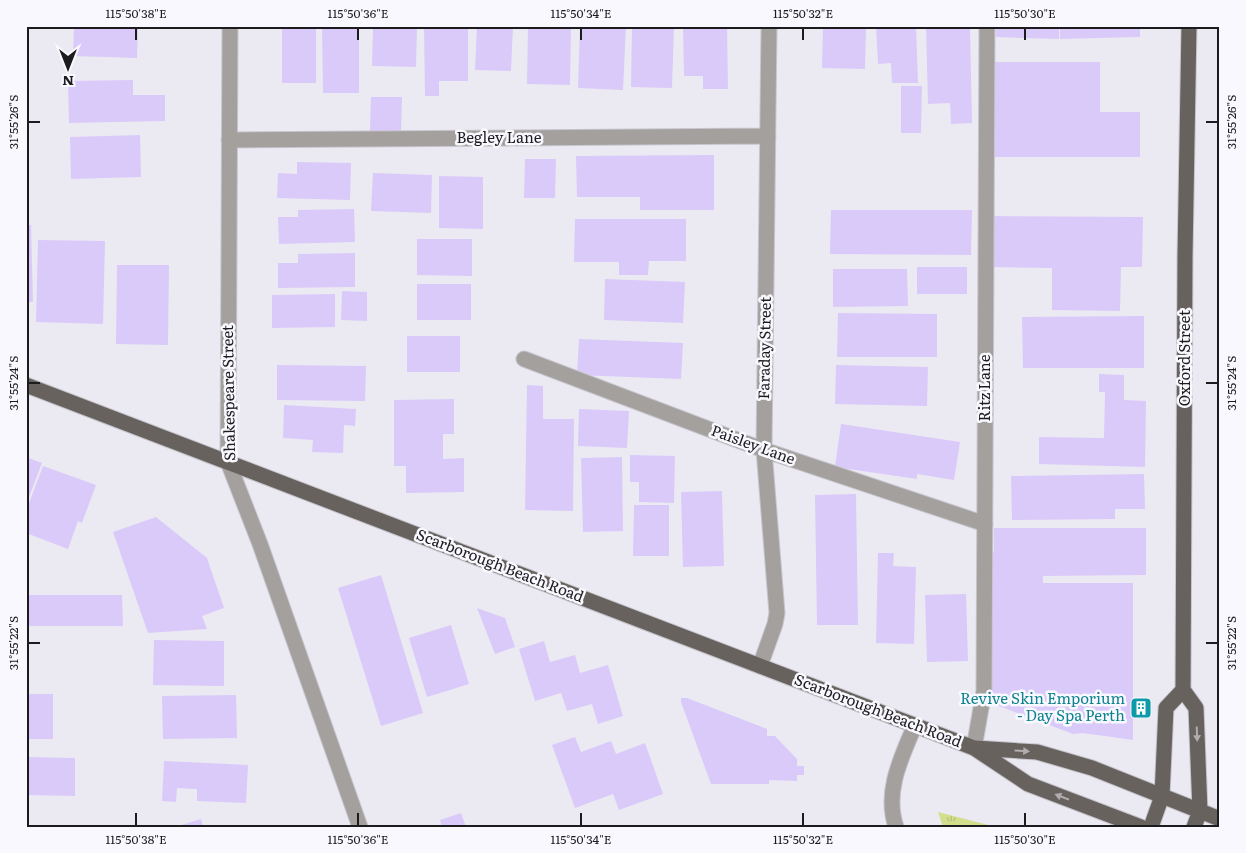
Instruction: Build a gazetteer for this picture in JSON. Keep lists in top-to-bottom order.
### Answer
{
  "streets": {
    "main road": ["Oxford Street", "Scarborough Beach Road"],
    "street": [
      "Begley Lane",
      "Faraday Street",
      "Ritz Lane",
      "Shakespeare Street",
      "Paisley Lane"
    ]
  },
  "crossings": [
    ["Begley Lane", "Faraday Street"],
    ["Begley Lane", "Shakespeare Street"],
    ["Faraday Street", "Paisley Lane"],
    ["Faraday Street", "Scarborough Beach Road"],
    ["Ritz Lane", "Paisley Lane"],
    ["Ritz Lane", "Scarborough Beach Road"],
    ["Shakespeare Street", "Scarborough Beach Road"]
  ],
  "places": {
    "building": ["Revive Skin Emporium - Day Spa Perth"]
  },
  "north": "bottom",
  "coordinates": [
    "115°50'38\"E",
    "115°50'36\"E",
    "115°50'34\"E",
    "115°50'32\"E",
    "115°50'30\"E",
    "31°55'26\"S",
    "31°55'24\"S",
    "31°55'22\"S"
  ]
}
